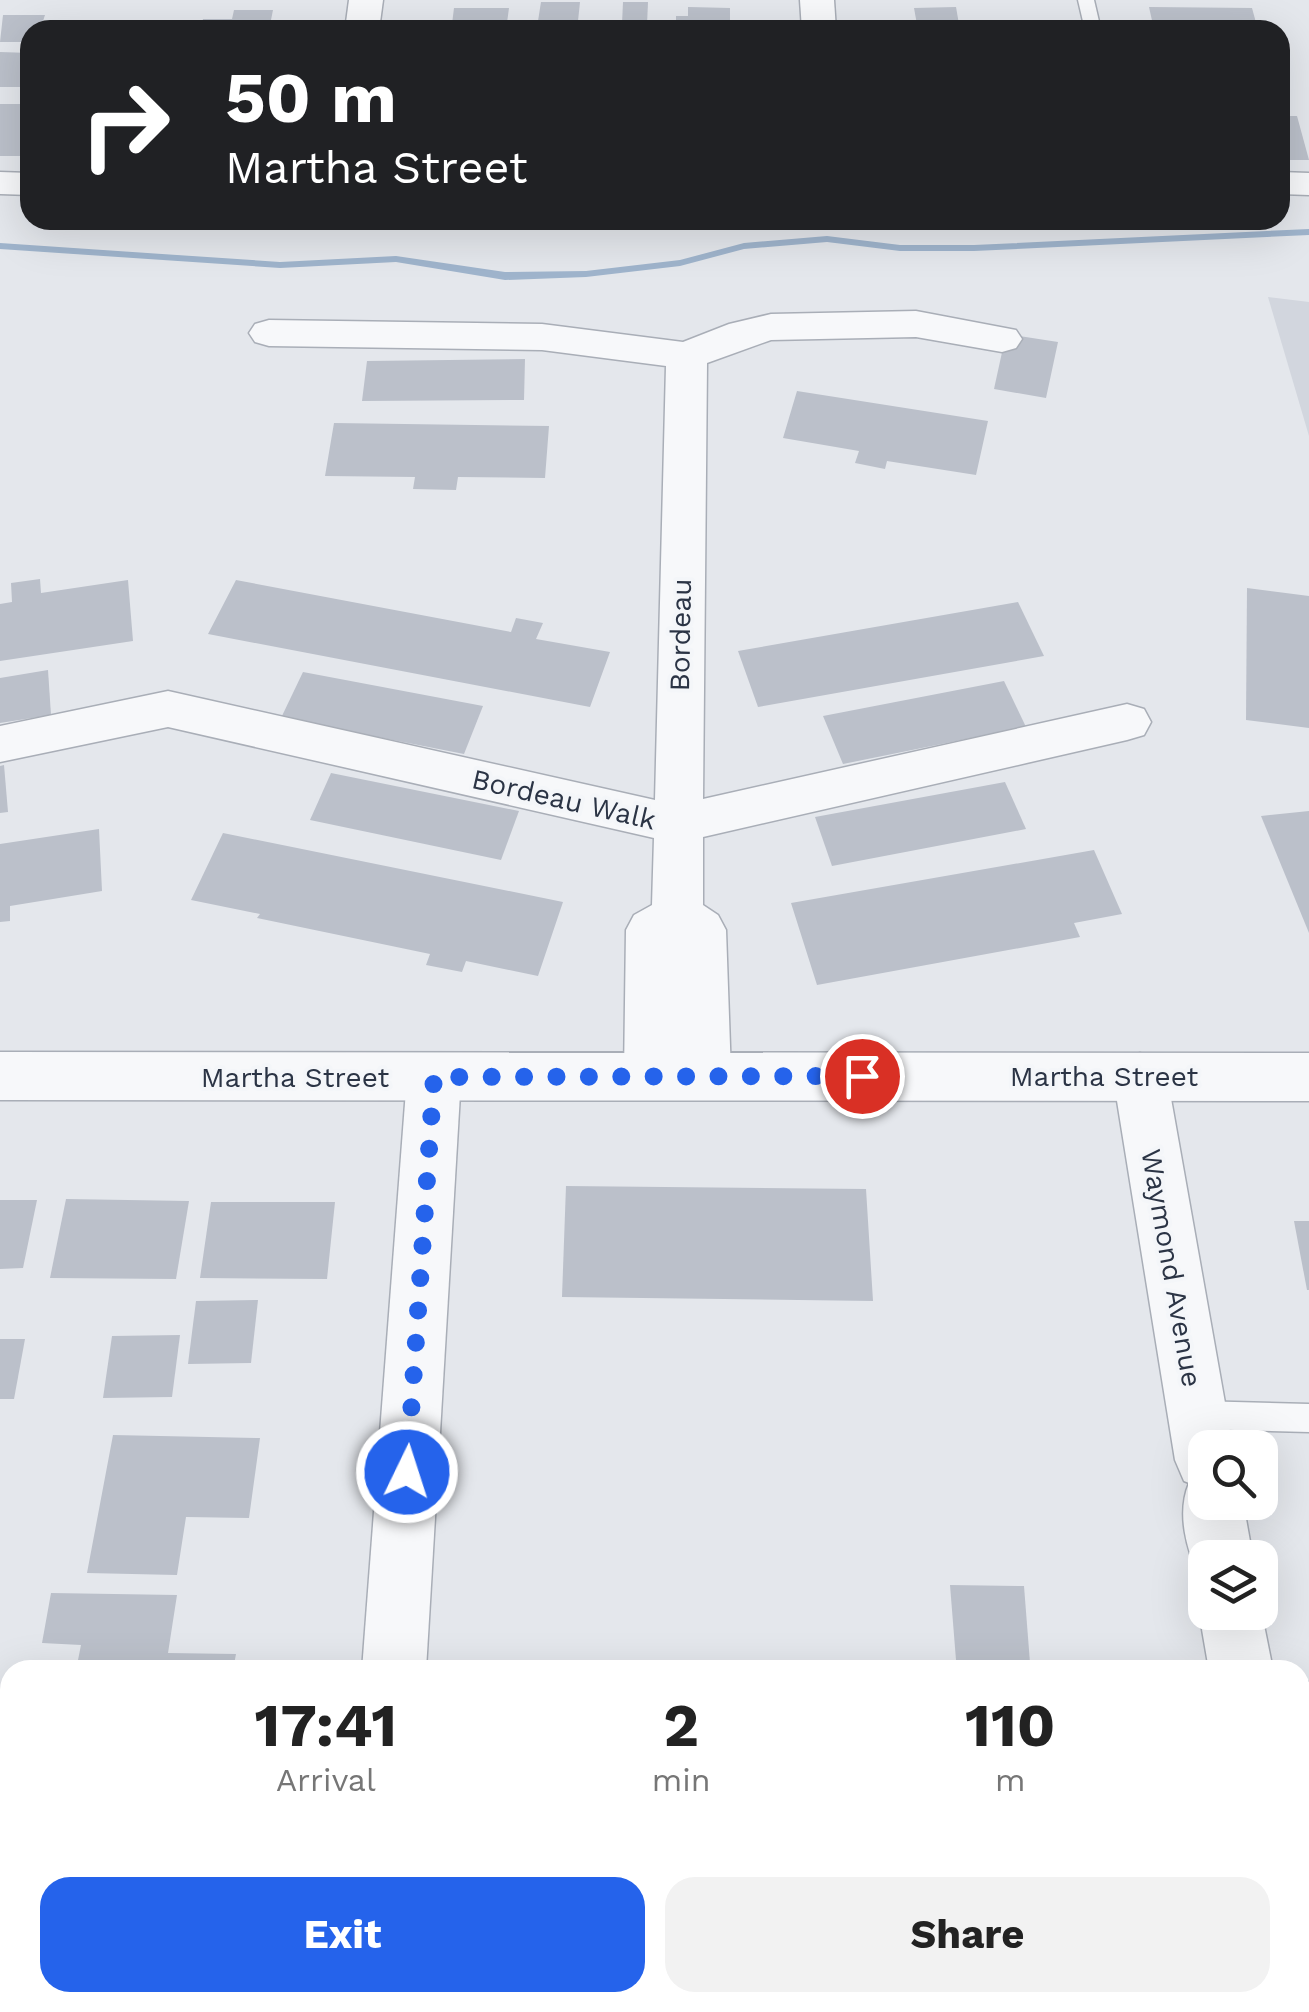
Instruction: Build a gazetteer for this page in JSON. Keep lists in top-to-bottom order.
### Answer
{
  "streets": {
    "street": [
      "Bordeau",
      "Bordeau Walk",
      "Martha Street",
      "Waymond Avenue"
    ]
  },
  "crossings": [
    ["Bordeau", "Bordeau Walk"],
    ["Bordeau", "Martha Street"],
    ["Martha Street", "Waymond Avenue"]
  ],
  "page": {
    "turn": ["50 m", "Martha Street"],
    "eta": [
      "17:41",
      "Arrival",
      "2",
      "min",
      "110",
      "m"
    ],
    "buttons": ["Exit", "Share"]
  }
}
